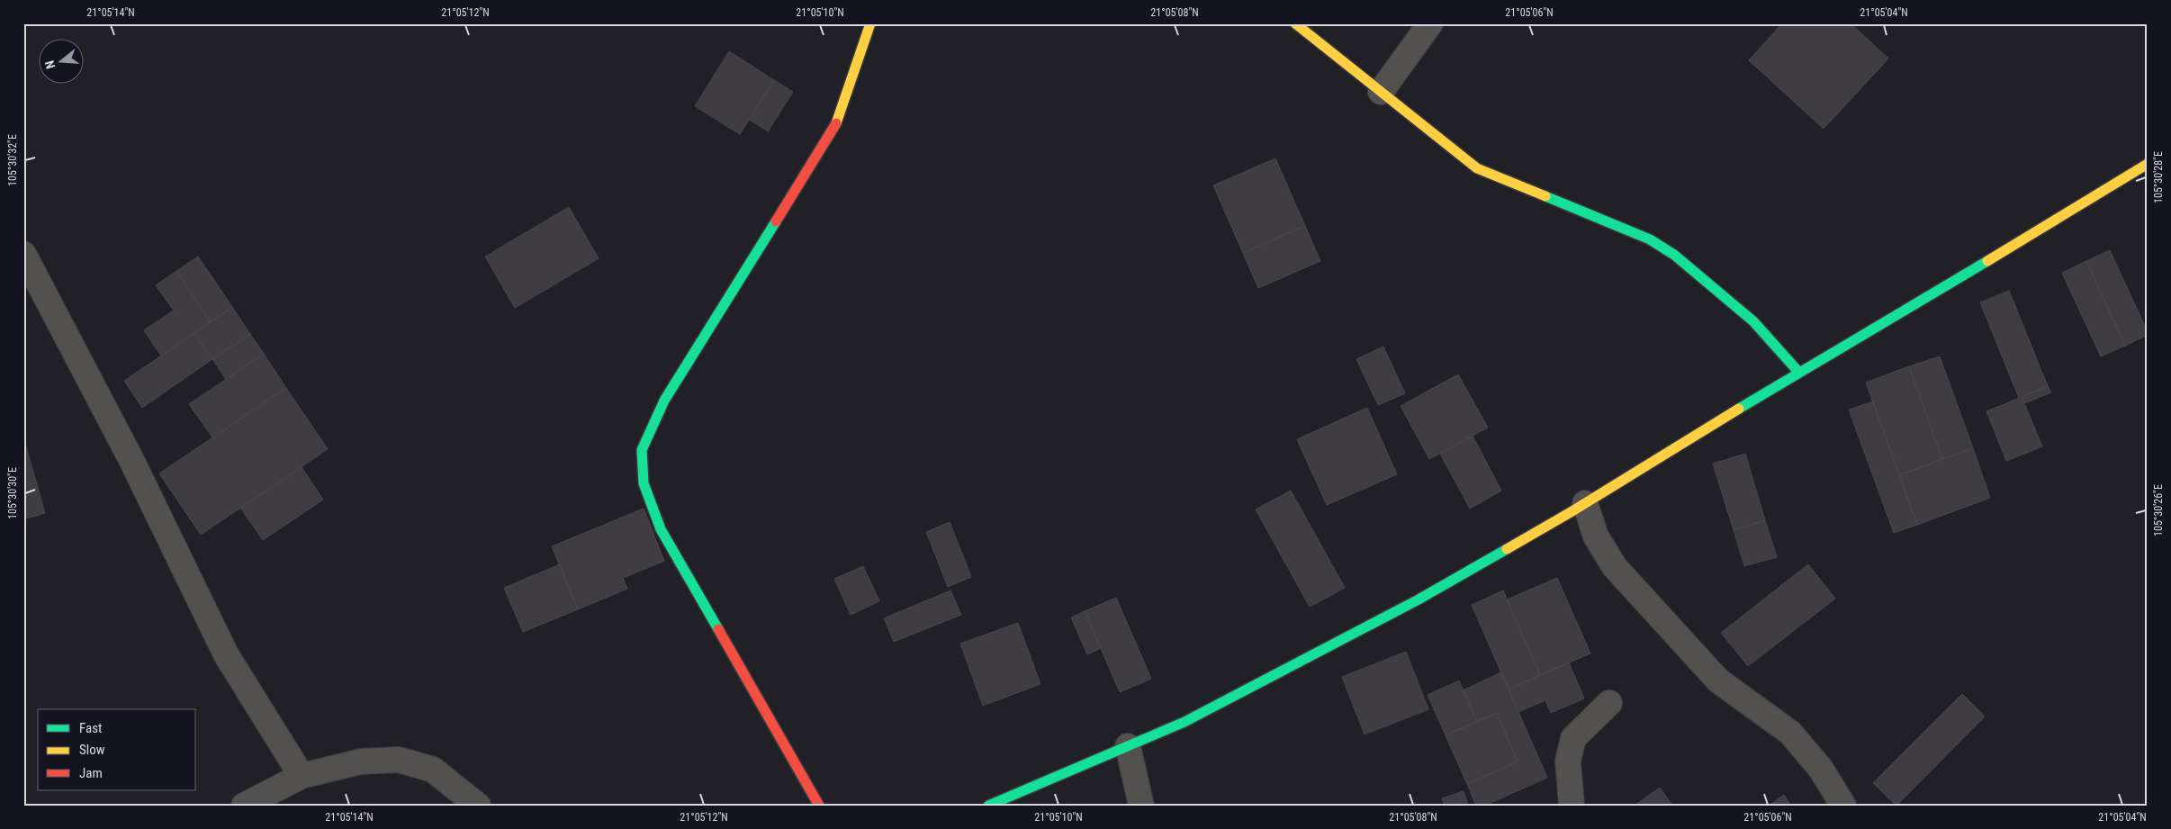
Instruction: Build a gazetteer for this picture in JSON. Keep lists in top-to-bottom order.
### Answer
{
  "legend": ["Fast", "Slow", "Jam"],
  "north": "left",
  "coordinates": [
    "21°05'14\"N",
    "21°05'12\"N",
    "21°05'10\"N",
    "21°05'08\"N",
    "21°05'06\"N",
    "21°05'04\"N",
    "105°30'32\"E",
    "105°30'28\"E",
    "105°30'30\"E",
    "105°30'26\"E"
  ]
}
